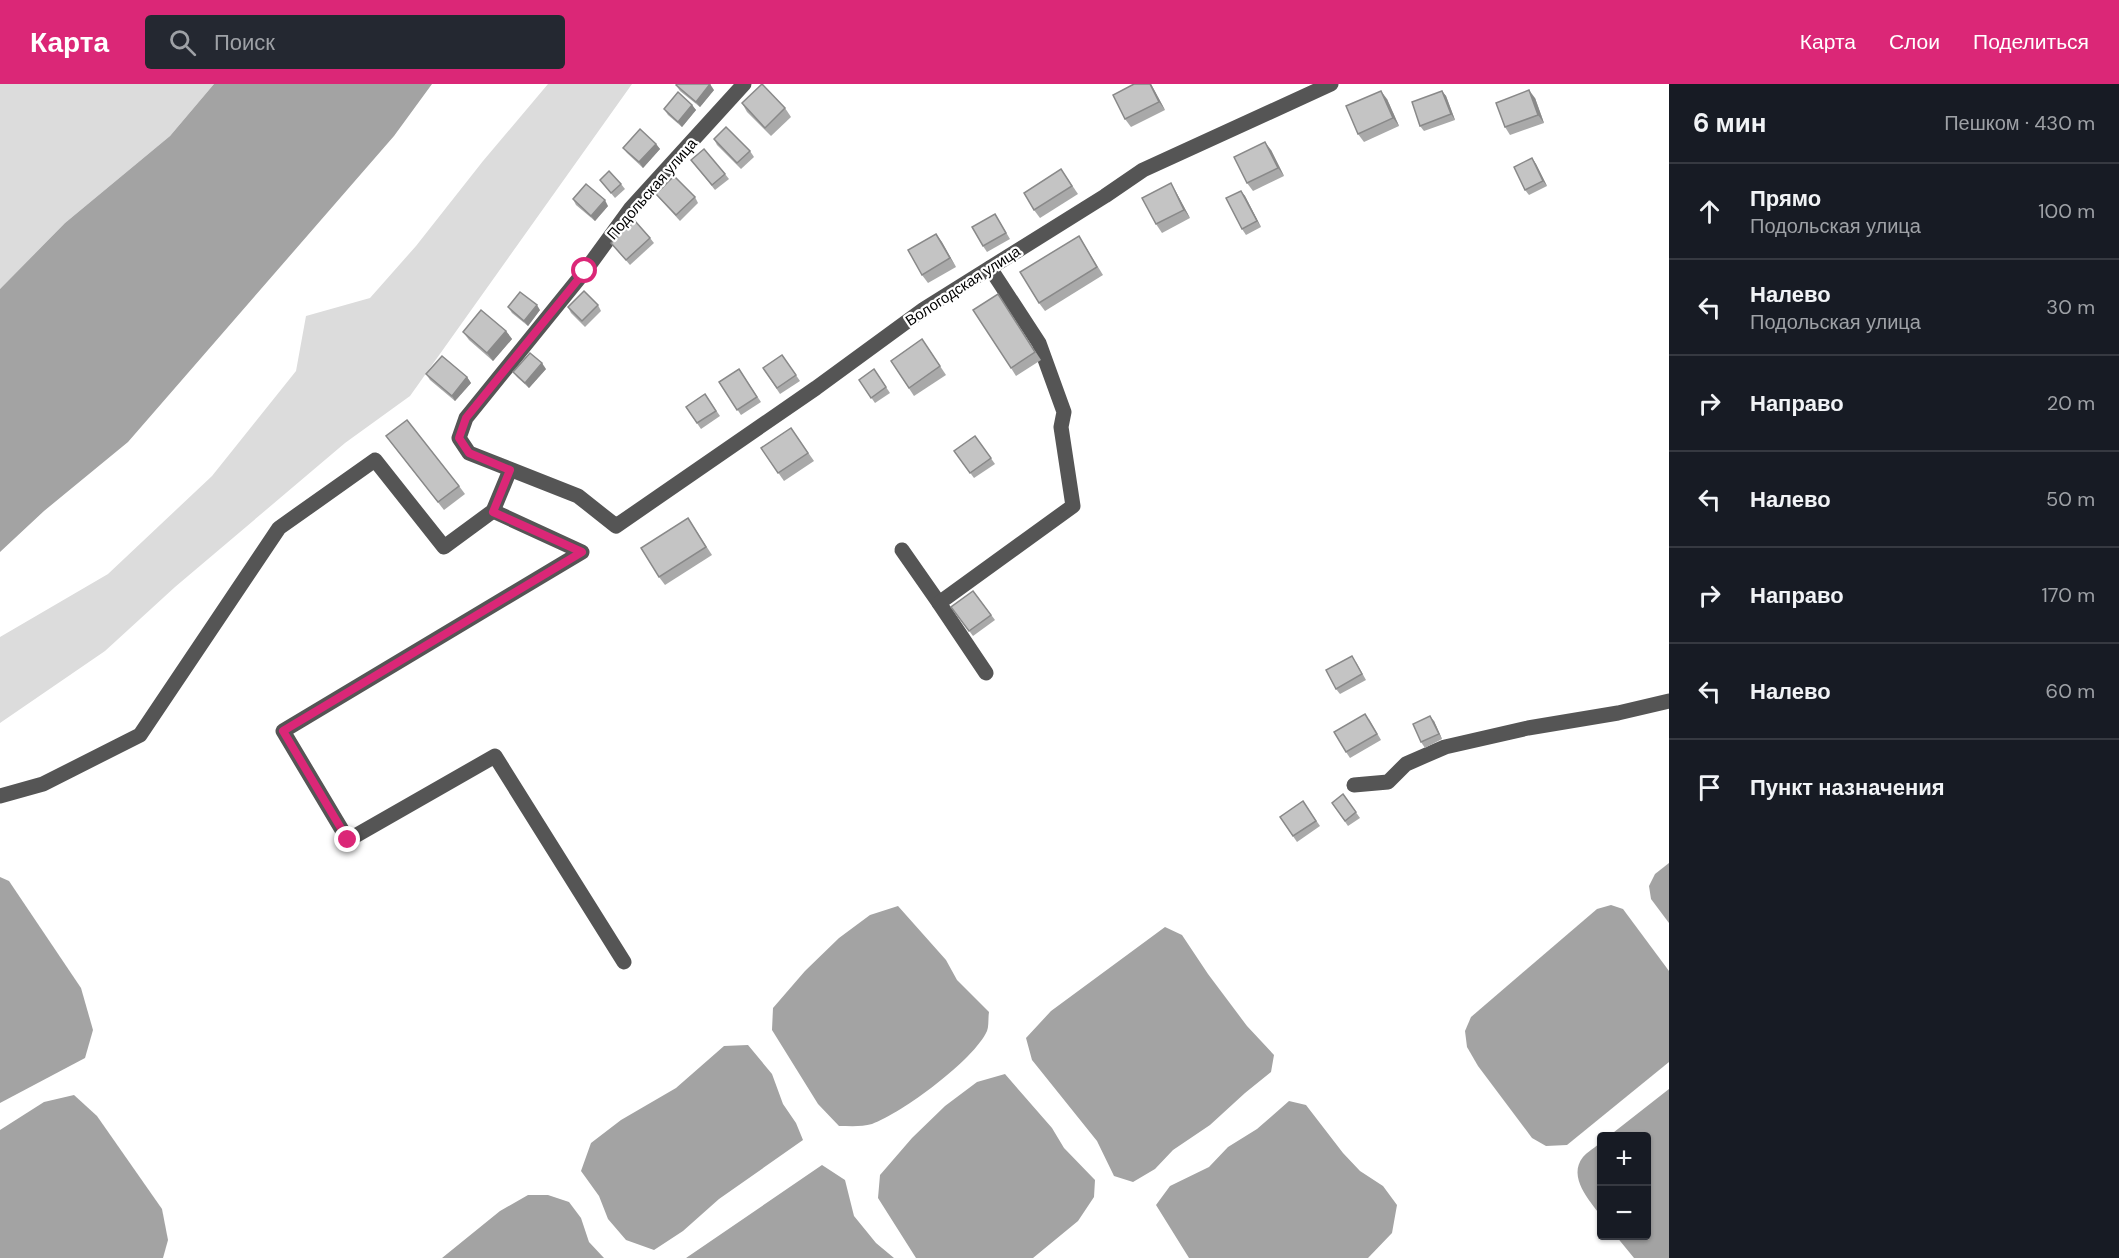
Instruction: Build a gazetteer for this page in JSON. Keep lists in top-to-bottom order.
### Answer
{
  "streets": {
    "street": ["Подольская улица", "Вологодская улица"]
  },
  "crossings": [
    ["Подольская улица", "Вологодская улица"]
  ],
  "page": {
    "header": "Карта",
    "search": "Поиск",
    "nav": ["Карта", "Слои", "Поделиться"],
    "heading": ["6 мин", "Пешком · 430 m"],
    "list": [
      ["Прямо", "Подольская улица", "100 m"],
      ["Налево", "Подольская улица", "30 m"],
      ["Направо", "20 m"],
      ["Налево", "50 m"],
      ["Направо", "170 m"],
      ["Налево", "60 m"],
      "Пункт назначения"
    ],
    "map_buttons": ["+", "−"]
  }
}
